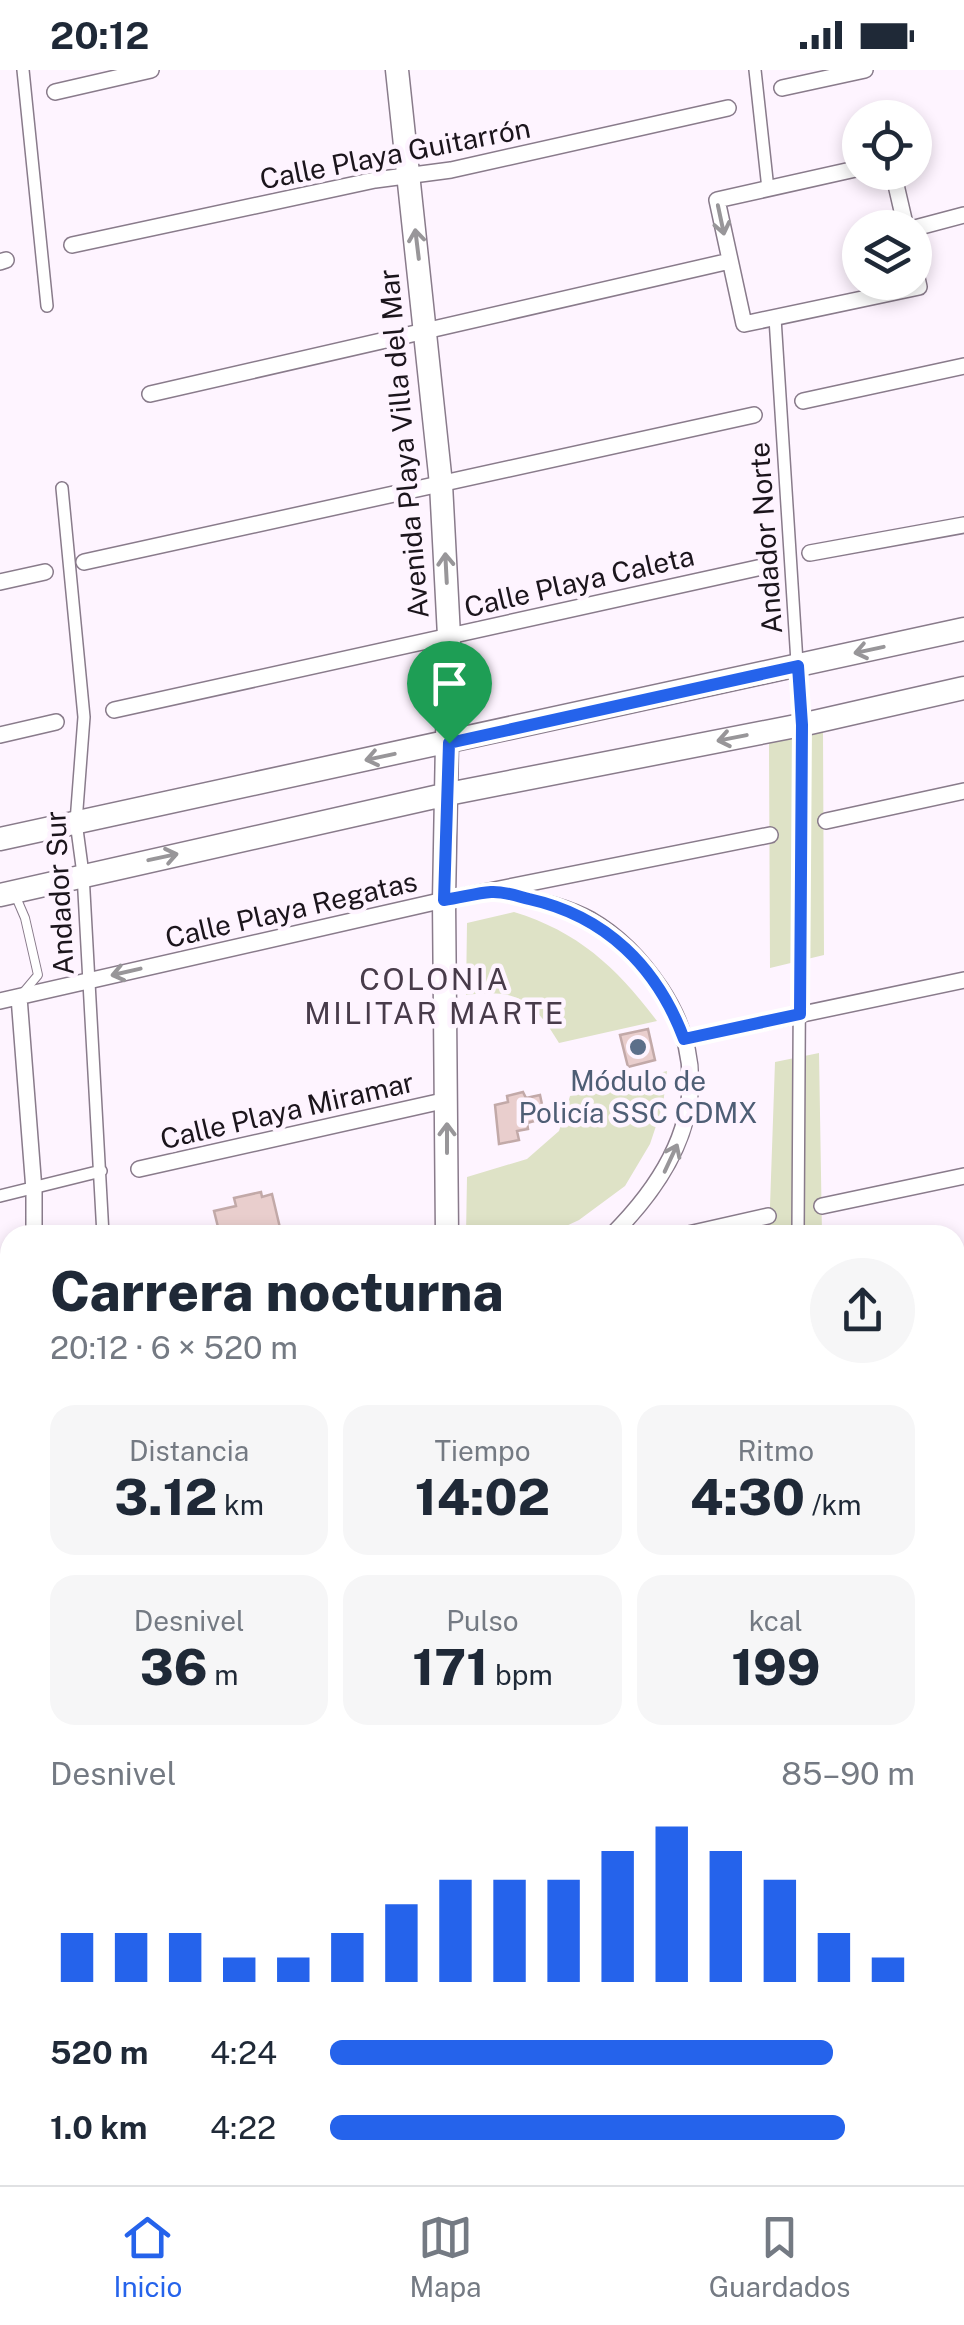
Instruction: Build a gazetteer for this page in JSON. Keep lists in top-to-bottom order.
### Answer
{
  "streets": {
    "main road": ["Avenida Playa Villa del Mar"],
    "street": [
      "Calle Playa Guitarrón",
      "Andador Norte",
      "Calle Playa Caleta",
      "Andador Sur",
      "Calle Playa Regatas",
      "Calle Playa Miramar"
    ]
  },
  "crossings": [
    ["Calle Playa Guitarrón", "Avenida Playa Villa del Mar"],
    ["Avenida Playa Villa del Mar", "Calle Playa Caleta"],
    ["Avenida Playa Villa del Mar", "Calle Playa Regatas"],
    ["Avenida Playa Villa del Mar", "Calle Playa Miramar"],
    ["Andador Sur", "Calle Playa Regatas"]
  ],
  "one_way": ["Avenida Playa Villa del Mar", "Calle Playa Regatas"],
  "districts": ["COLONIA MILITAR MARTE"],
  "places": ["Módulo de Policía SSC CDMX"],
  "page": {
    "status": "20:12",
    "heading": ["Carrera nocturna", "20:12 · 6 × 520 m"],
    "stats": [
      ["Distancia", "3.12 km"],
      ["Tiempo", "14:02"],
      ["Ritmo", "4:30 /km"],
      ["Desnivel", "36 m"],
      ["Pulso", "171 bpm"],
      ["kcal", "199"]
    ],
    "chart": ["Desnivel", "85–90 m"],
    "list": [
      {
        "name": "520 m",
        "note": "4:24"
      },
      {
        "name": "1.0 km",
        "note": "4:22"
      }
    ],
    "tabs": ["Inicio", "Mapa", "Guardados"]
  }
}
